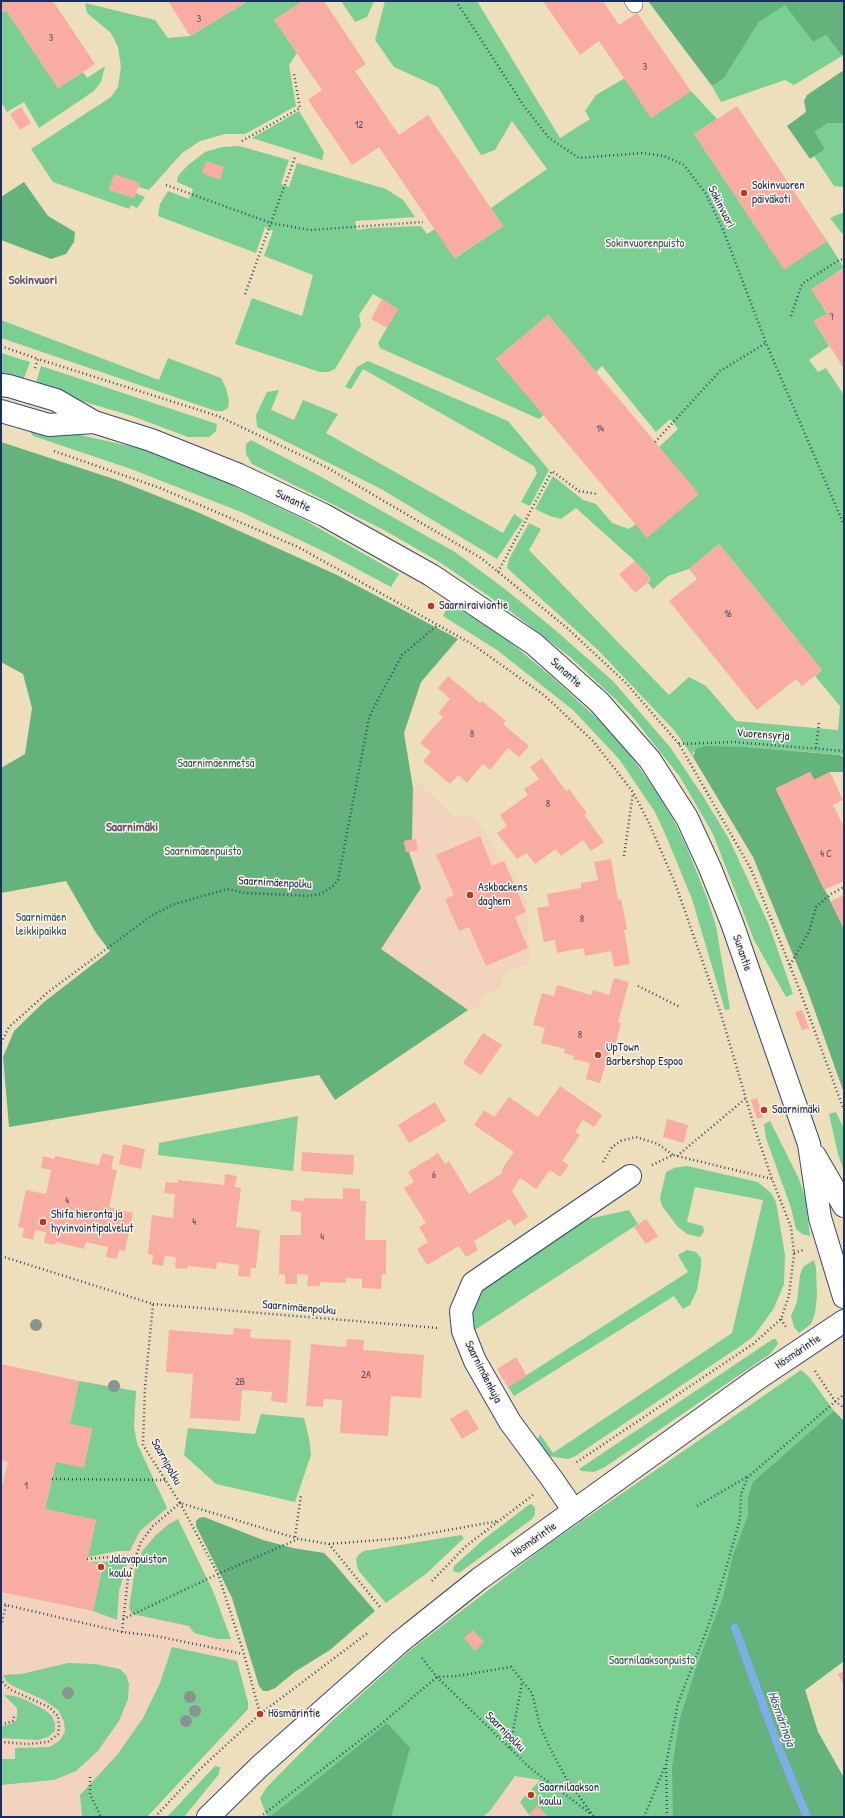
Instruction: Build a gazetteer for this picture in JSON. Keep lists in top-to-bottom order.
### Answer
{
  "streets": {
    "street": ["Sunantie", "Hösmärintie", "Saarnimäenkuja"],
    "path": [
      "Sokinvuori",
      "Vuorensyrjä",
      "Saarnimäenpolku",
      "Saarnipolku"
    ]
  },
  "crossings": [
    ["Saarnimäenpolku", "Saarnipolku"],
    ["Hösmärintie", "Saarnimäenkuja"]
  ],
  "districts": ["Sokinvuori", "Saarnimäki"],
  "water": ["Hösmärinoja"],
  "parks": [
    "Sokinvuorenpuisto",
    "Saarnimäenmetsä",
    "Saarnimäenpuisto",
    "Saarnimäen leikkipaikka",
    "Saarnilaaksonpuisto"
  ],
  "places": [
    "Sokinvuoren päiväkoti",
    "Saarniraiviontie",
    "Askbackens daghem",
    "UpTown Barbershop Espoo",
    "Saarnimäki",
    "Shifa hieronta ja hyvinvointipalvelut",
    "Jalavapuiston koulu",
    "Hösmärintie",
    "Saarnilaakson koulu"
  ],
  "house_numbers": [
    "3",
    "3",
    "3",
    "12",
    "7",
    "14",
    "16",
    "8",
    "8",
    "4 C",
    "8",
    "8",
    "6",
    "4",
    "4",
    "4",
    "2A",
    "2B",
    "1"
  ]
}
